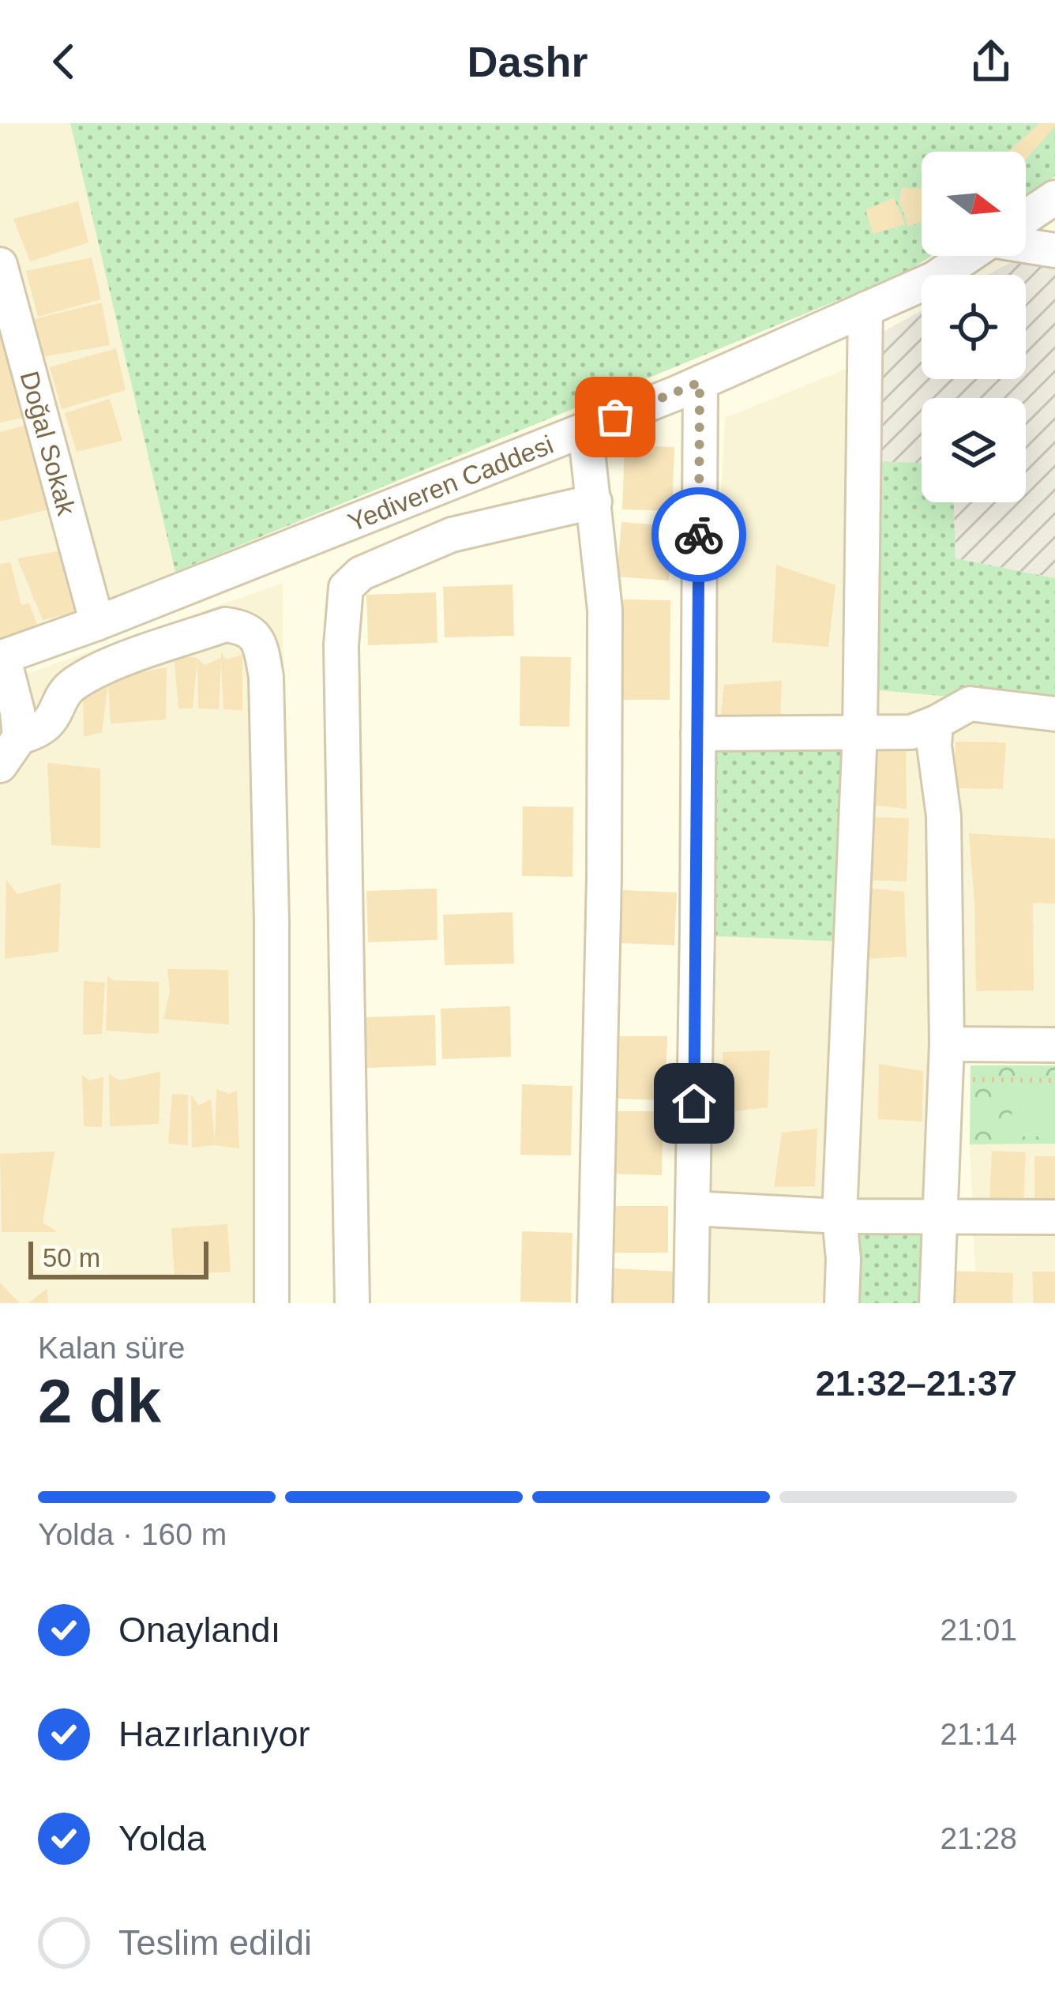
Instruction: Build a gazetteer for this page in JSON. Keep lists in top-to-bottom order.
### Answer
{
  "streets": {
    "street": ["Doğal Sokak", "Yediveren Caddesi"]
  },
  "crossings": [
    ["Doğal Sokak", "Yediveren Caddesi"]
  ],
  "scale_bar": "50 m",
  "north": "right",
  "page": {
    "header": "Dashr",
    "scale": "50 m",
    "heading": ["2 dk", "Kalan süre", "21:32–21:37"],
    "bar": "Yolda · 160 m",
    "list": [
      ["Onaylandı", "21:01"],
      ["Hazırlanıyor", "21:14"],
      ["Yolda", "21:28"],
      "Teslim edildi"
    ]
  }
}
